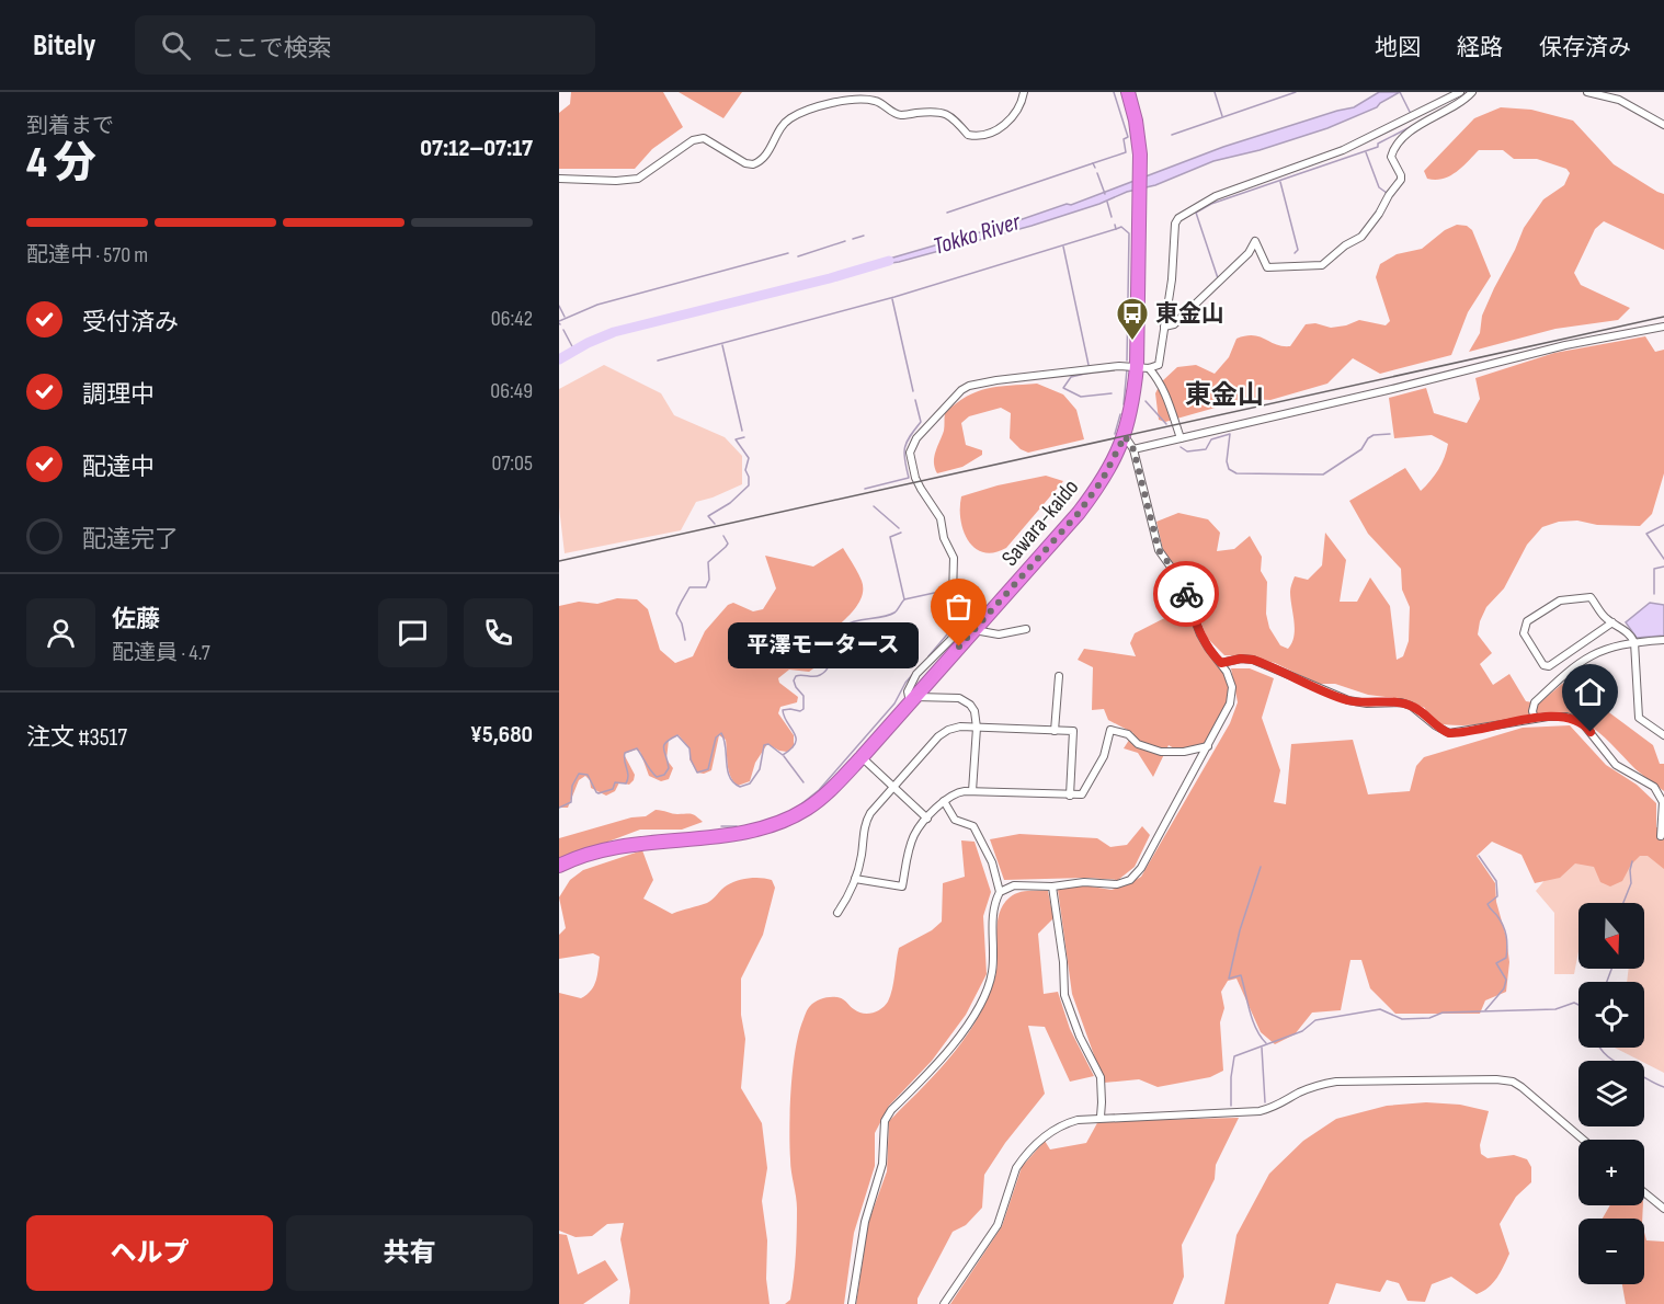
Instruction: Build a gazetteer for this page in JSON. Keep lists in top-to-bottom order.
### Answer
{
  "streets": {
    "highway": ["Sawara-kaido"]
  },
  "districts": ["東金山"],
  "water": ["Tokko River"],
  "places": {
    "bus stop": ["東金山"],
    "other": ["平澤モータース"]
  },
  "north": "bottom",
  "page": {
    "header": "Bitely",
    "search": "ここで検索",
    "nav": ["地図", "経路", "保存済み"],
    "heading": ["4 分", "到着まで", "07:12–07:17"],
    "panel": [
      "佐藤",
      "配達員 · 4.7",
      "注文 #3517",
      "¥5,680"
    ],
    "bar": "配達中 · 570 m",
    "list": [
      ["受付済み", "06:42"],
      ["調理中", "06:49"],
      ["配達中", "07:05"],
      "配達完了"
    ],
    "bubble": "平澤モータース",
    "map_buttons": ["+", "−"],
    "buttons": ["ヘルプ", "共有"]
  }
}
